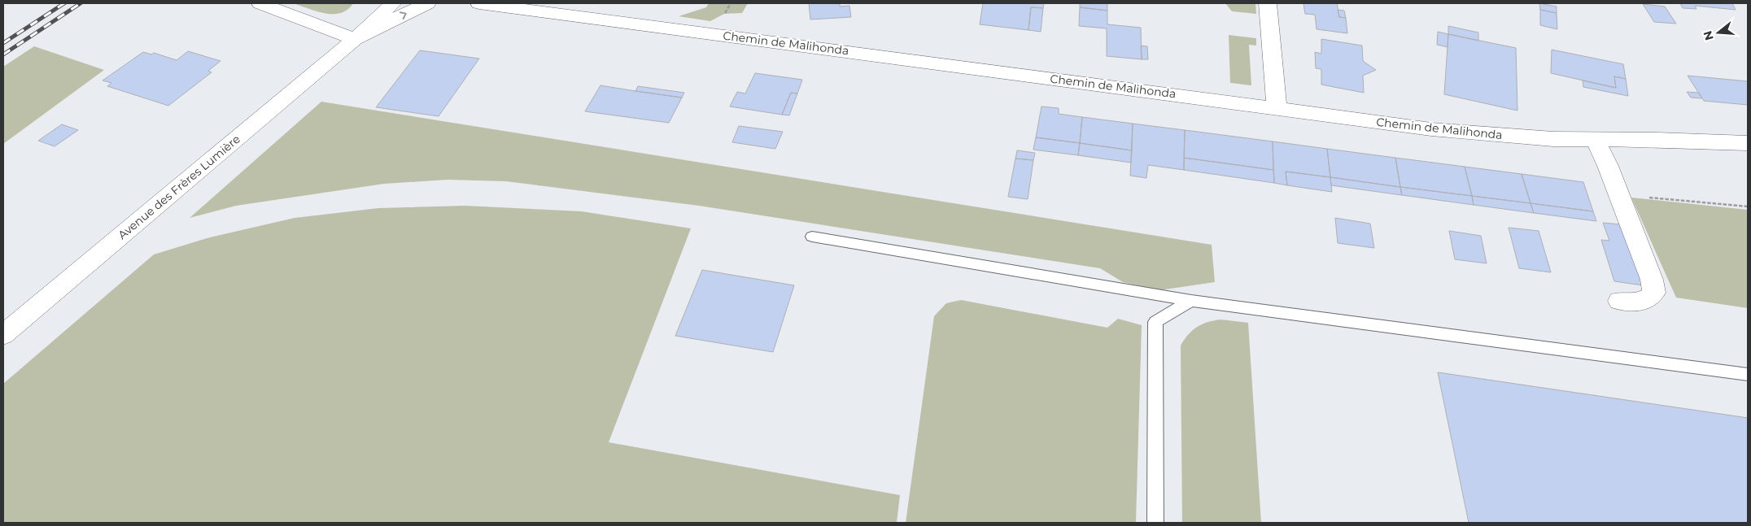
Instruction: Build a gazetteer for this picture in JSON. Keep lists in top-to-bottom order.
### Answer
{
  "streets": {
    "street": ["Chemin de Malihonda", "Avenue des Frères Lumière"]
  },
  "north": "left"
}
